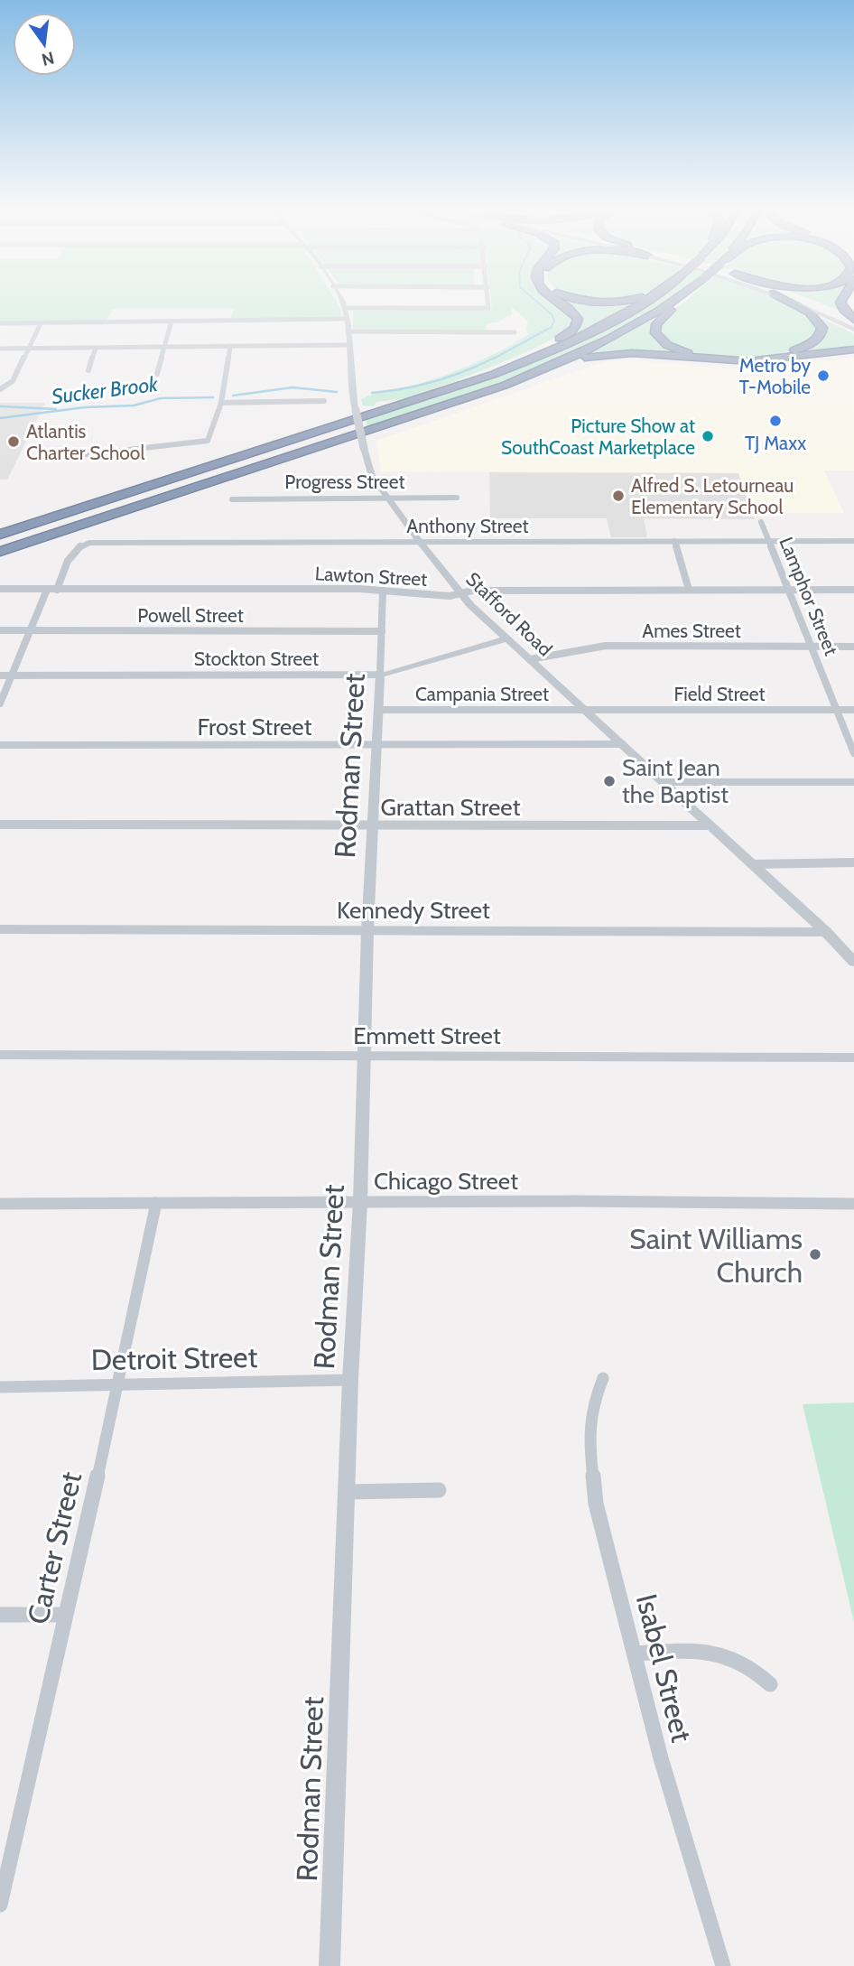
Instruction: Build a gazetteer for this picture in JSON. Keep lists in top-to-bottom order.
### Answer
{
  "streets": {
    "street": [
      "Progress Street",
      "Anthony Street",
      "Lawton Street",
      "Lamphor Street",
      "Stafford Road",
      "Powell Street",
      "Ames Street",
      "Stockton Street",
      "Campania Street",
      "Field Street",
      "Frost Street",
      "Rodman Street",
      "Grattan Street",
      "Kennedy Street",
      "Emmett Street",
      "Chicago Street",
      "Detroit Street",
      "Carter Street",
      "Isabel Street"
    ]
  },
  "crossings": [
    ["Progress Street", "Stafford Road"],
    ["Anthony Street", "Lawton Street"],
    ["Anthony Street", "Lamphor Street"],
    ["Anthony Street", "Stafford Road"],
    ["Lawton Street", "Lamphor Street"],
    ["Lawton Street", "Stafford Road"],
    ["Lawton Street", "Rodman Street"],
    ["Lamphor Street", "Ames Street"],
    ["Lamphor Street", "Field Street"],
    ["Stafford Road", "Ames Street"],
    ["Stafford Road", "Stockton Street"],
    ["Stafford Road", "Campania Street"],
    ["Stafford Road", "Field Street"],
    ["Stafford Road", "Frost Street"],
    ["Stafford Road", "Grattan Street"],
    ["Stafford Road", "Kennedy Street"],
    ["Powell Street", "Rodman Street"],
    ["Stockton Street", "Rodman Street"],
    ["Campania Street", "Field Street"],
    ["Campania Street", "Rodman Street"],
    ["Frost Street", "Rodman Street"],
    ["Rodman Street", "Grattan Street"],
    ["Rodman Street", "Kennedy Street"],
    ["Rodman Street", "Emmett Street"],
    ["Rodman Street", "Chicago Street"],
    ["Rodman Street", "Detroit Street"],
    ["Chicago Street", "Carter Street"],
    ["Detroit Street", "Carter Street"]
  ],
  "water": ["Sucker Brook"],
  "places": [
    "Metro by T-Mobile",
    "TJ Maxx",
    "Picture Show at SouthCoast Marketplace",
    "Atlantis Charter School",
    "Alfred S. Letourneau Elementary School",
    "Saint Jean the Baptist",
    "Saint Williams Church"
  ],
  "north": "bottom"
}
